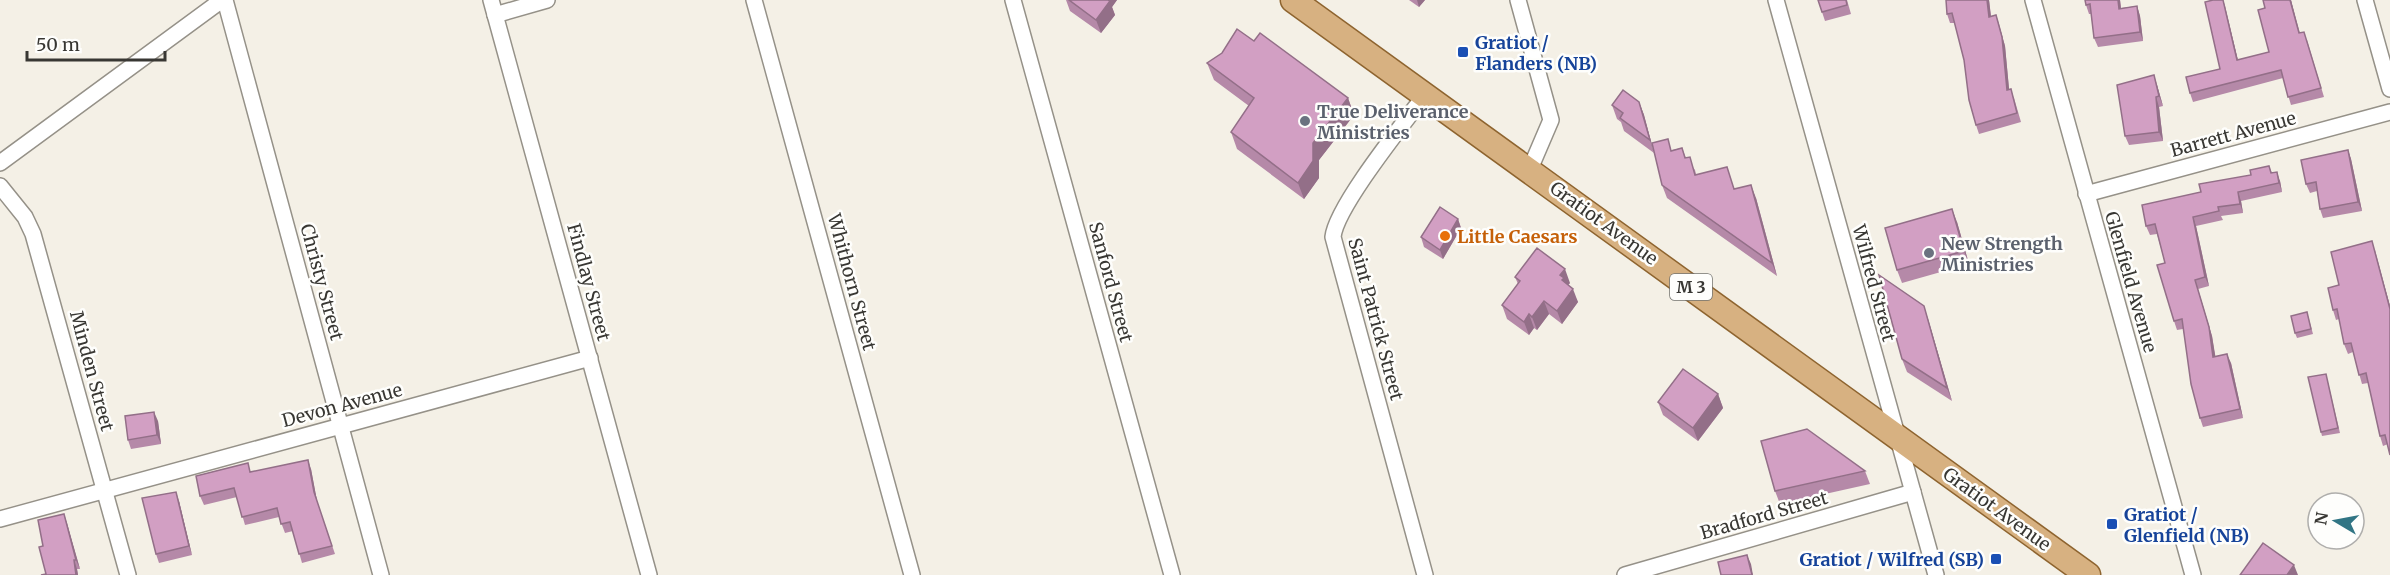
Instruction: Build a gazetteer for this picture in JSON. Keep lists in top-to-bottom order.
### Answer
{
  "streets": {
    "main road": ["Gratiot Avenue", "M 3"],
    "street": [
      "Barrett Avenue",
      "Christy Street",
      "Findlay Street",
      "Whithorn Street",
      "Sanford Street",
      "Glenfield Avenue",
      "Wilfred Street",
      "Saint Patrick Street",
      "Minden Street",
      "Devon Avenue",
      "Bradford Street"
    ]
  },
  "crossings": [
    ["Barrett Avenue", "Glenfield Avenue"],
    ["Gratiot Avenue", "Wilfred Street"],
    ["Gratiot Avenue", "Saint Patrick Street"],
    ["Christy Street", "Devon Avenue"],
    ["Findlay Street", "Devon Avenue"],
    ["Wilfred Street", "Bradford Street"],
    ["Minden Street", "Devon Avenue"]
  ],
  "places": {
    "transit": ["Gratiot / Flanders (NB)", "Gratiot / Glenfield (NB)", "Gratiot / Wilfred (SB)"],
    "other": ["True Deliverance Ministries", "Little Caesars", "New Strength Ministries"]
  },
  "scale_bar": "50 m",
  "north": "left"
}
